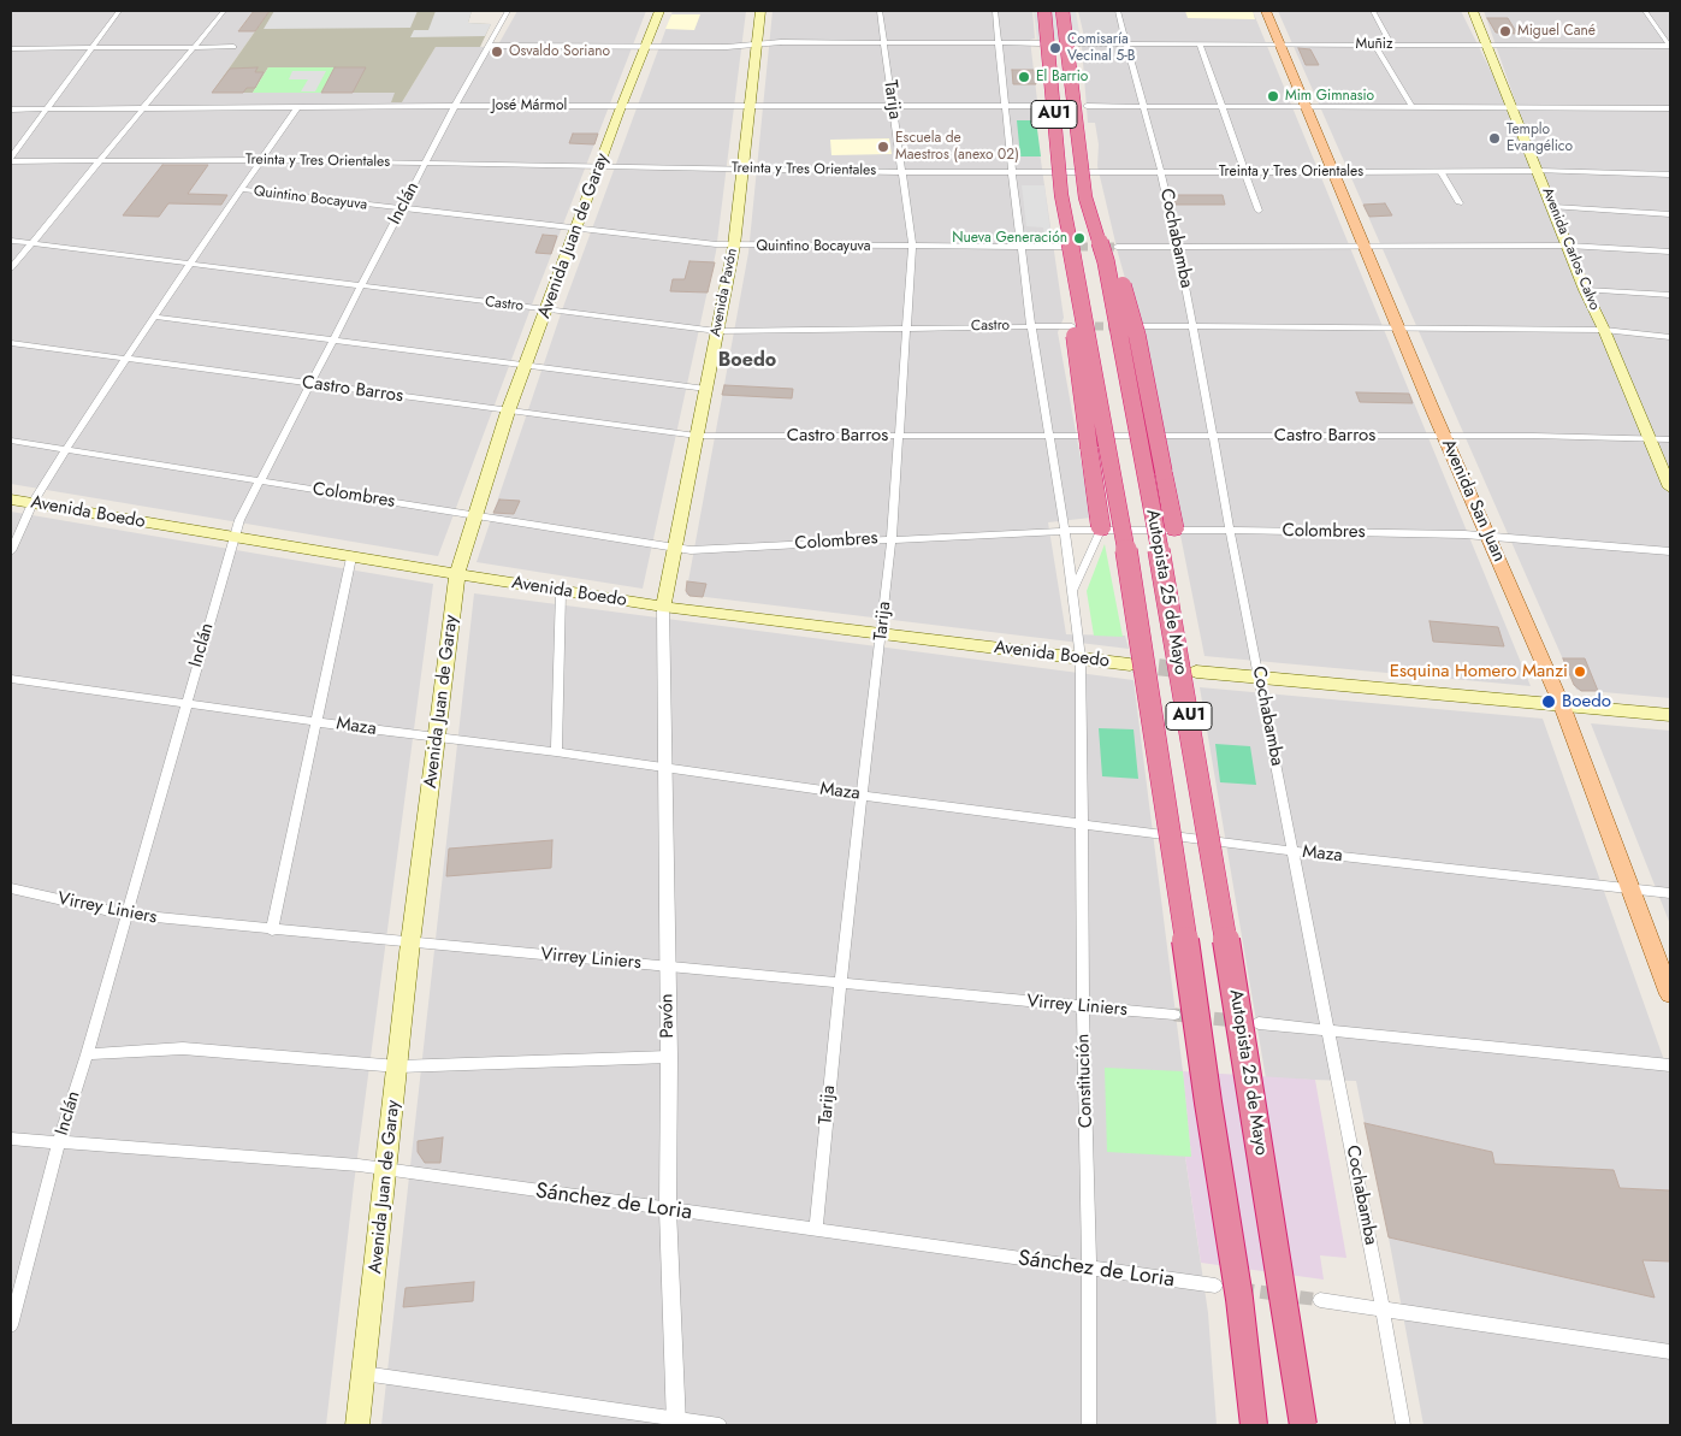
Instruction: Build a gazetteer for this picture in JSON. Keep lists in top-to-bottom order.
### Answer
{
  "streets": {
    "highway": ["AU1", "Autopista 25 de Mayo"],
    "main road": [
      "Avenida Juan de Garay",
      "Avenida Carlos Calvo",
      "Avenida Pavón",
      "Avenida San Juan",
      "Avenida Boedo"
    ],
    "street": [
      "Muñiz",
      "Tarija",
      "José Mármol",
      "Treinta y Tres Orientales",
      "Quintino Bocayuva",
      "Inclán",
      "Cochabamba",
      "Castro",
      "Castro Barros",
      "Colombres",
      "Maza",
      "Virrey Liniers",
      "Pavón",
      "Constitución",
      "Sánchez de Loria"
    ]
  },
  "crossings": [
    ["Muñiz", "Cochabamba"],
    ["Muñiz", "Avenida Carlos Calvo"],
    ["Muñiz", "Avenida San Juan"],
    ["Tarija", "José Mármol"],
    ["Tarija", "Treinta y Tres Orientales"],
    ["Tarija", "Quintino Bocayuva"],
    ["Tarija", "Castro"],
    ["Tarija", "Castro Barros"],
    ["Tarija", "Colombres"],
    ["Tarija", "Avenida Boedo"],
    ["Tarija", "Maza"],
    ["Tarija", "Virrey Liniers"],
    ["Tarija", "Sánchez de Loria"],
    ["José Mármol", "Inclán"],
    ["José Mármol", "Avenida Juan de Garay"],
    ["José Mármol", "Avenida Pavón"],
    ["José Mármol", "Constitución"],
    ["Treinta y Tres Orientales", "Inclán"],
    ["Treinta y Tres Orientales", "Avenida Juan de Garay"],
    ["Treinta y Tres Orientales", "Cochabamba"],
    ["Treinta y Tres Orientales", "Avenida Carlos Calvo"],
    ["Treinta y Tres Orientales", "Avenida Pavón"],
    ["Treinta y Tres Orientales", "Avenida San Juan"],
    ["Treinta y Tres Orientales", "Constitución"],
    ["Quintino Bocayuva", "Inclán"],
    ["Quintino Bocayuva", "Avenida Juan de Garay"],
    ["Quintino Bocayuva", "Avenida Pavón"],
    ["Quintino Bocayuva", "Constitución"],
    ["Inclán", "Castro"],
    ["Inclán", "Castro Barros"],
    ["Inclán", "Colombres"],
    ["Inclán", "Avenida Boedo"],
    ["Inclán", "Maza"],
    ["Inclán", "Virrey Liniers"],
    ["Inclán", "Sánchez de Loria"],
    ["Avenida Juan de Garay", "Castro"],
    ["Avenida Juan de Garay", "Castro Barros"],
    ["Avenida Juan de Garay", "Colombres"],
    ["Avenida Juan de Garay", "Avenida Boedo"],
    ["Avenida Juan de Garay", "Maza"],
    ["Avenida Juan de Garay", "Virrey Liniers"],
    ["Avenida Juan de Garay", "Sánchez de Loria"],
    ["Cochabamba", "Castro Barros"],
    ["Cochabamba", "Colombres"],
    ["Cochabamba", "Maza"],
    ["Avenida Carlos Calvo", "Castro Barros"],
    ["Avenida Pavón", "Castro"],
    ["Avenida Pavón", "Castro Barros"],
    ["Avenida Pavón", "Colombres"],
    ["Avenida Pavón", "Avenida Boedo"],
    ["Avenida Pavón", "Pavón"],
    ["Castro", "Constitución"],
    ["Castro Barros", "Avenida San Juan"],
    ["Castro Barros", "Constitución"],
    ["Colombres", "Avenida San Juan"],
    ["Colombres", "Constitución"],
    ["Avenida San Juan", "Maza"],
    ["Avenida Boedo", "Pavón"],
    ["Avenida Boedo", "Constitución"],
    ["Maza", "Pavón"],
    ["Maza", "Constitución"],
    ["Virrey Liniers", "Pavón"],
    ["Virrey Liniers", "Constitución"],
    ["Pavón", "Sánchez de Loria"],
    ["Constitución", "Sánchez de Loria"]
  ],
  "districts": ["Boedo"],
  "places": [
    "Miguel Cané",
    "Comisaría Vecinal 5-B",
    "Osvaldo Soriano",
    "El Barrio",
    "Mim Gimnasio",
    "Templo Evangélico",
    "Escuela de Maestros (anexo 02)",
    "Nueva Generación",
    "Esquina Homero Manzi",
    "Boedo"
  ]
}
